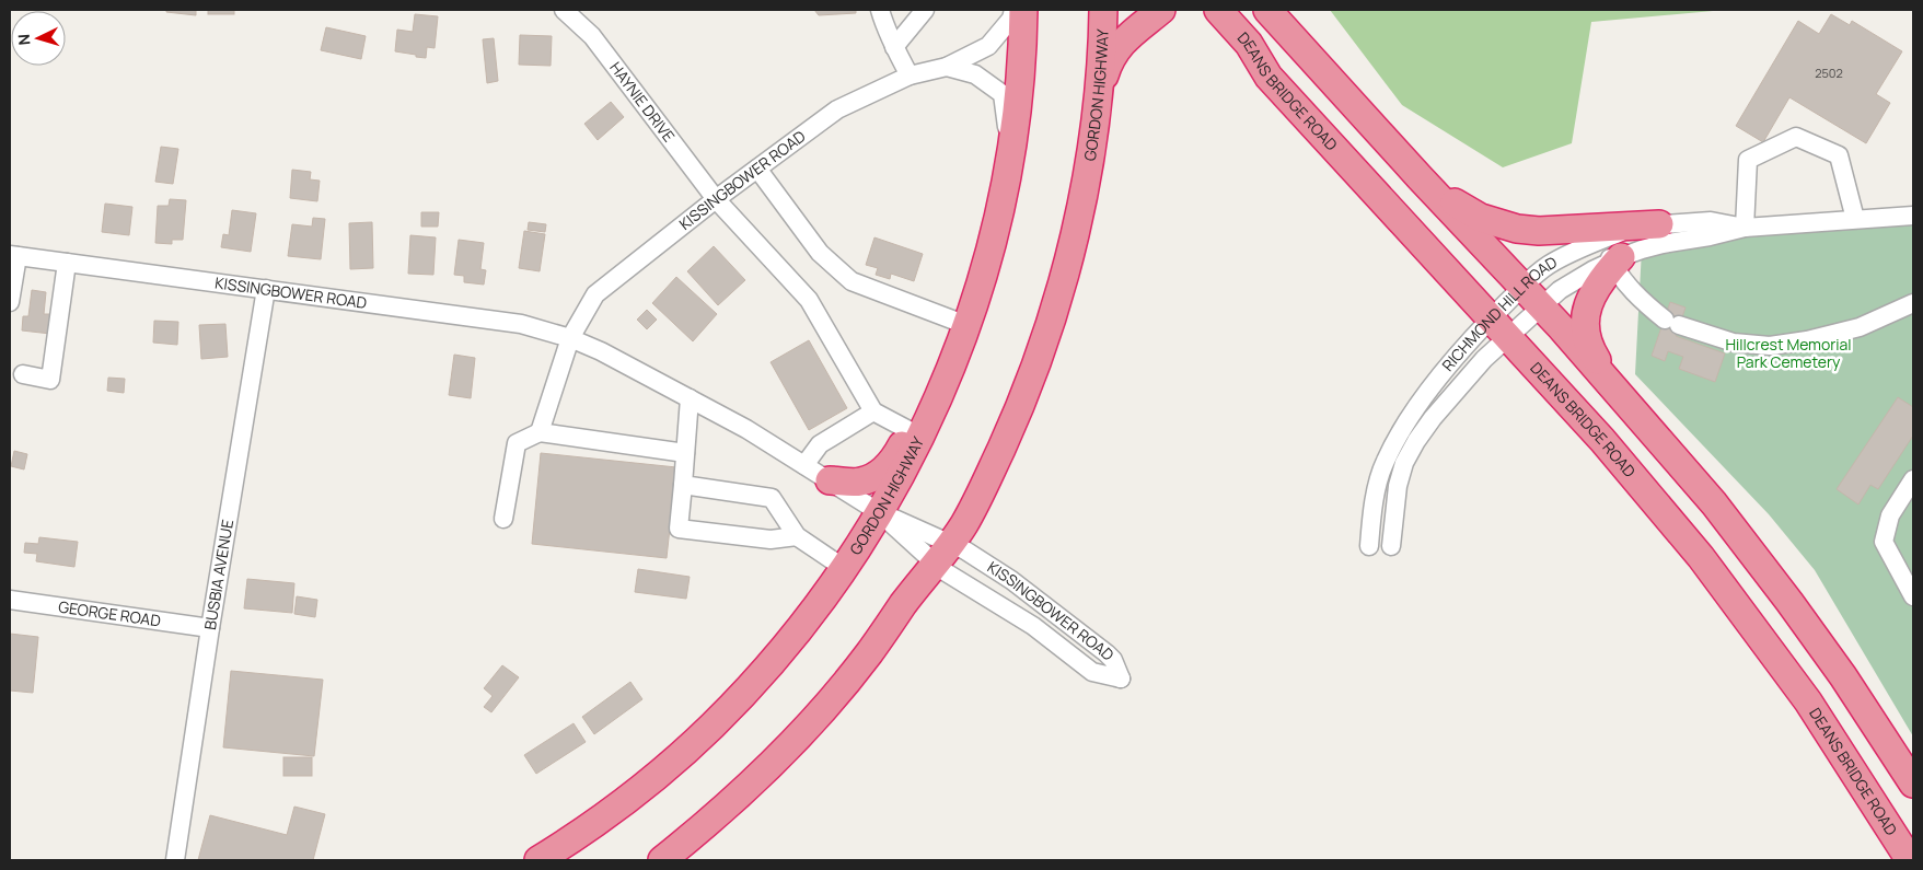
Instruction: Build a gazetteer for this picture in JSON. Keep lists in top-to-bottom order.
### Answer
{
  "streets": {
    "highway": ["DEANS BRIDGE ROAD", "GORDON HIGHWAY"],
    "street": [
      "HAYNIE DRIVE",
      "KISSINGBOWER ROAD",
      "RICHMOND HILL ROAD",
      "BUSBIA AVENUE",
      "GEORGE ROAD"
    ]
  },
  "crossings": [
    ["DEANS BRIDGE ROAD", "RICHMOND HILL ROAD"],
    ["GORDON HIGHWAY", "KISSINGBOWER ROAD"],
    ["HAYNIE DRIVE", "KISSINGBOWER ROAD"],
    ["KISSINGBOWER ROAD", "BUSBIA AVENUE"],
    ["BUSBIA AVENUE", "GEORGE ROAD"]
  ],
  "parks": ["Hillcrest Memorial Park Cemetery"],
  "house_numbers": ["2502"],
  "north": "left"
}
